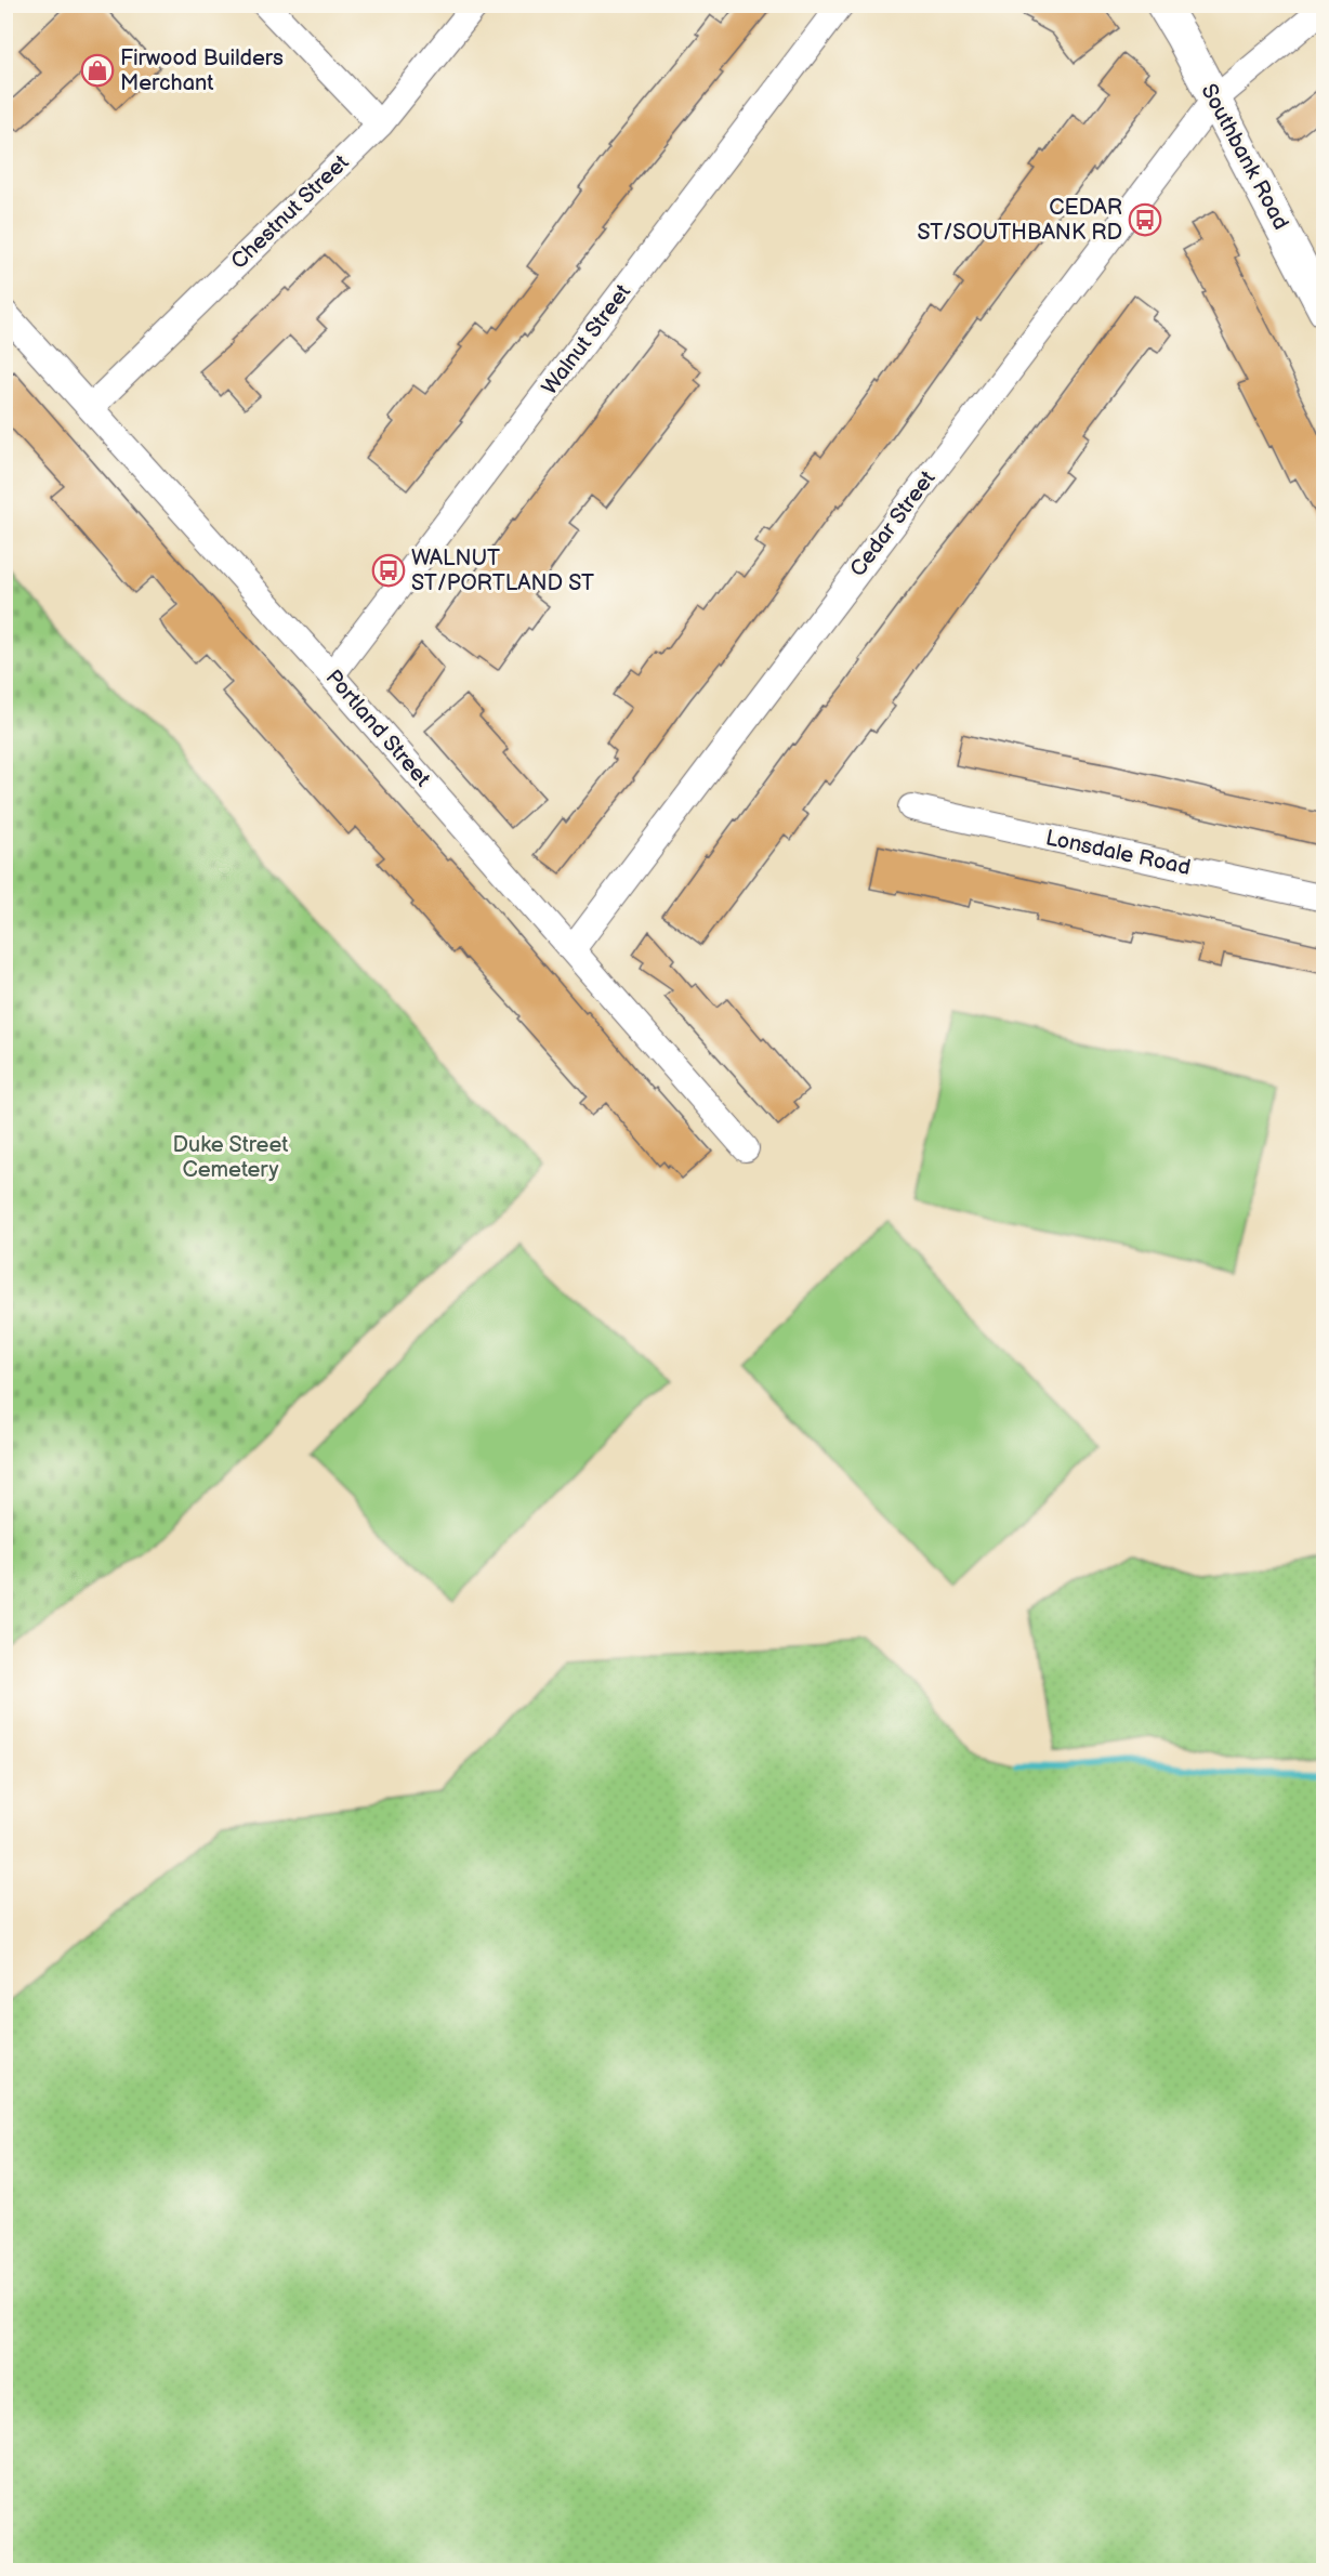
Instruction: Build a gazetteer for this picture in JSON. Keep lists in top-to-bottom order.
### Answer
{
  "streets": {
    "street": [
      "Southbank Road",
      "Chestnut Street",
      "Walnut Street",
      "Cedar Street",
      "Portland Street",
      "Lonsdale Road"
    ]
  },
  "crossings": [
    ["Southbank Road", "Cedar Street"],
    ["Chestnut Street", "Portland Street"],
    ["Walnut Street", "Portland Street"],
    ["Cedar Street", "Portland Street"]
  ],
  "parks": ["Duke Street Cemetery"],
  "places": {
    "shop": ["Firwood Builders Merchant"],
    "bus stop": ["CEDAR ST/SOUTHBANK RD", "WALNUT ST/PORTLAND ST"]
  }
}
